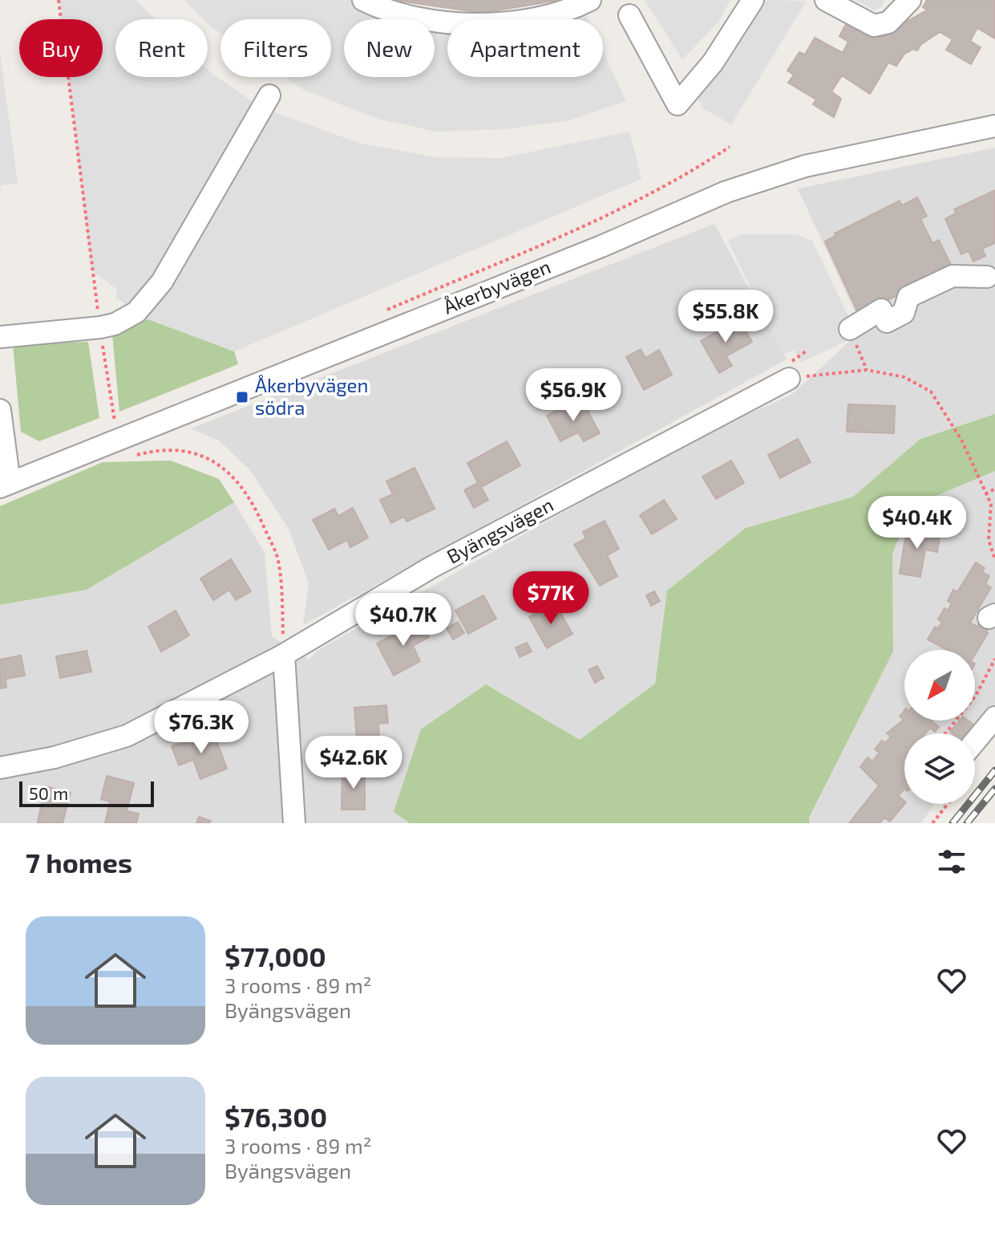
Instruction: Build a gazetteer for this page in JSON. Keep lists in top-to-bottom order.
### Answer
{
  "streets": {
    "street": ["Åkerbyvägen", "Byängsvägen"]
  },
  "places": {
    "transit": ["Åkerbyvägen södra"]
  },
  "scale_bar": "50 m",
  "north": "bottom left",
  "page": {
    "chip": [
      "Buy",
      "Rent",
      "Filters",
      "New",
      "Apartment"
    ],
    "price": [
      "$55.8K",
      "$56.9K",
      "$40.4K",
      "$77K",
      "$40.7K",
      "$76.3K",
      "$42.6K"
    ],
    "scale": "50 m",
    "heading": "7 homes",
    "list": [
      {
        "name": "$77,000",
        "note": "3 rooms · 89 m² · Byängsvägen"
      },
      {
        "name": "$76,300",
        "note": "3 rooms · 89 m² · Byängsvägen"
      }
    ]
  }
}
